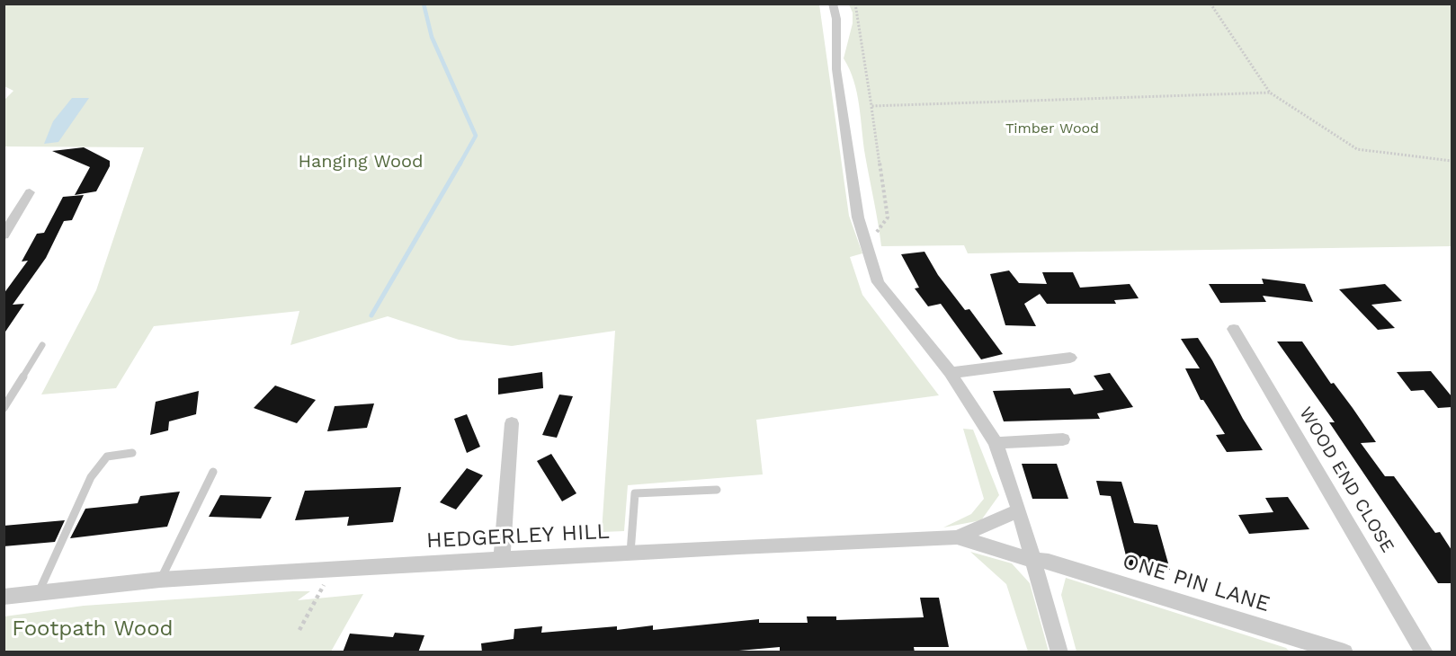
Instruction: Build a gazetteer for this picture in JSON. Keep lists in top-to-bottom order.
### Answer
{
  "streets": {
    "street": ["WOOD END CLOSE", "HEDGERLEY HILL", "ONE PIN LANE"]
  },
  "crossings": [
    ["HEDGERLEY HILL", "ONE PIN LANE"]
  ],
  "parks": ["Timber Wood", "Hanging Wood", "Footpath Wood"]
}
